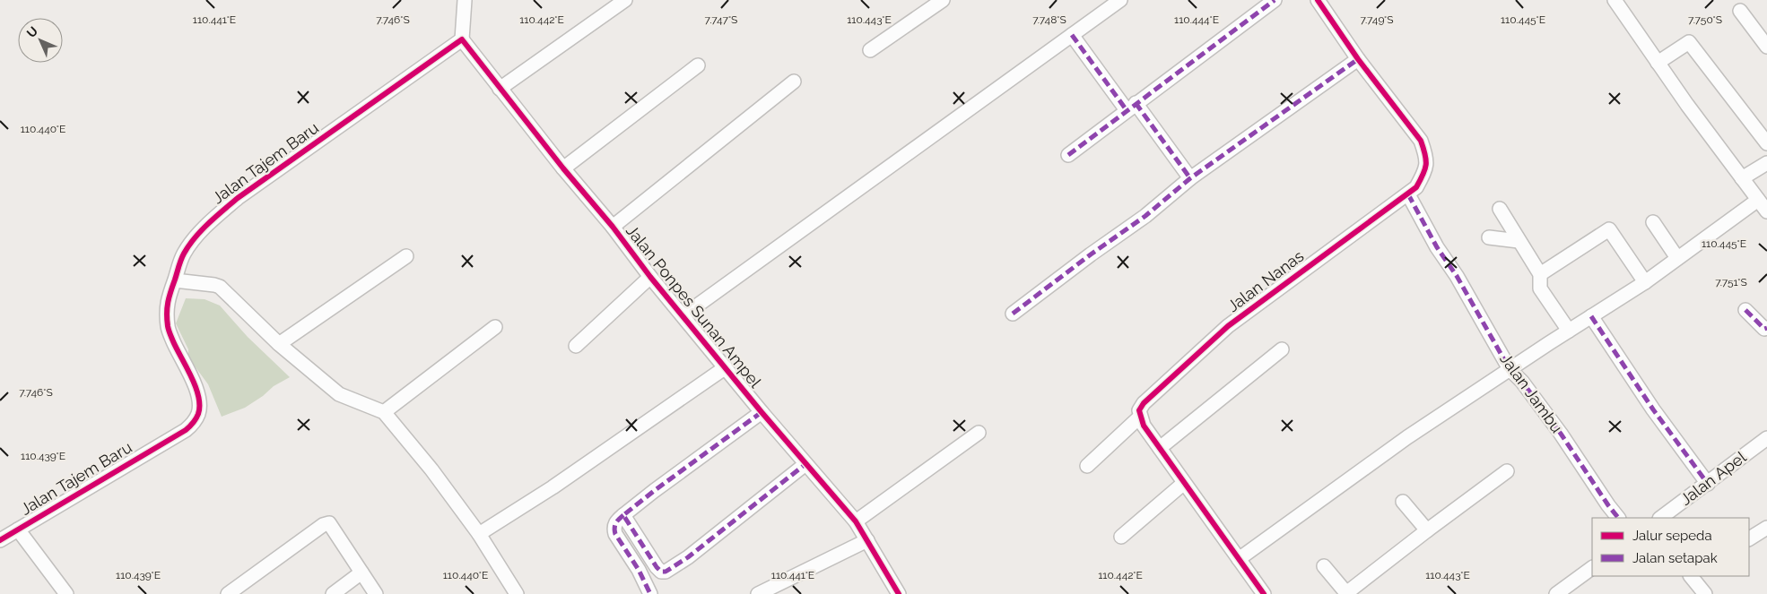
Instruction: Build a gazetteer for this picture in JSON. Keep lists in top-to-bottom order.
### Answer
{
  "streets": {
    "street": [
      "Jalan Tajem Baru",
      "Jalan Nanas",
      "Jalan Ponpes Sunan Ampel",
      "Jalan Jambu",
      "Jalan Apel"
    ]
  },
  "crossings": [
    ["Jalan Tajem Baru", "Jalan Ponpes Sunan Ampel"],
    ["Jalan Nanas", "Jalan Jambu"]
  ],
  "legend": ["Jalur sepeda", "Jalan setapak"],
  "north": "top left",
  "coordinates": [
    "110.441°E",
    "7.746°S",
    "110.442°E",
    "7.747°S",
    "110.443°E",
    "7.748°S",
    "110.444°E",
    "110.445°E",
    "7.749°S",
    "7.750°S",
    "110.440°E",
    "7.751°S",
    "110.439°E"
  ]
}
